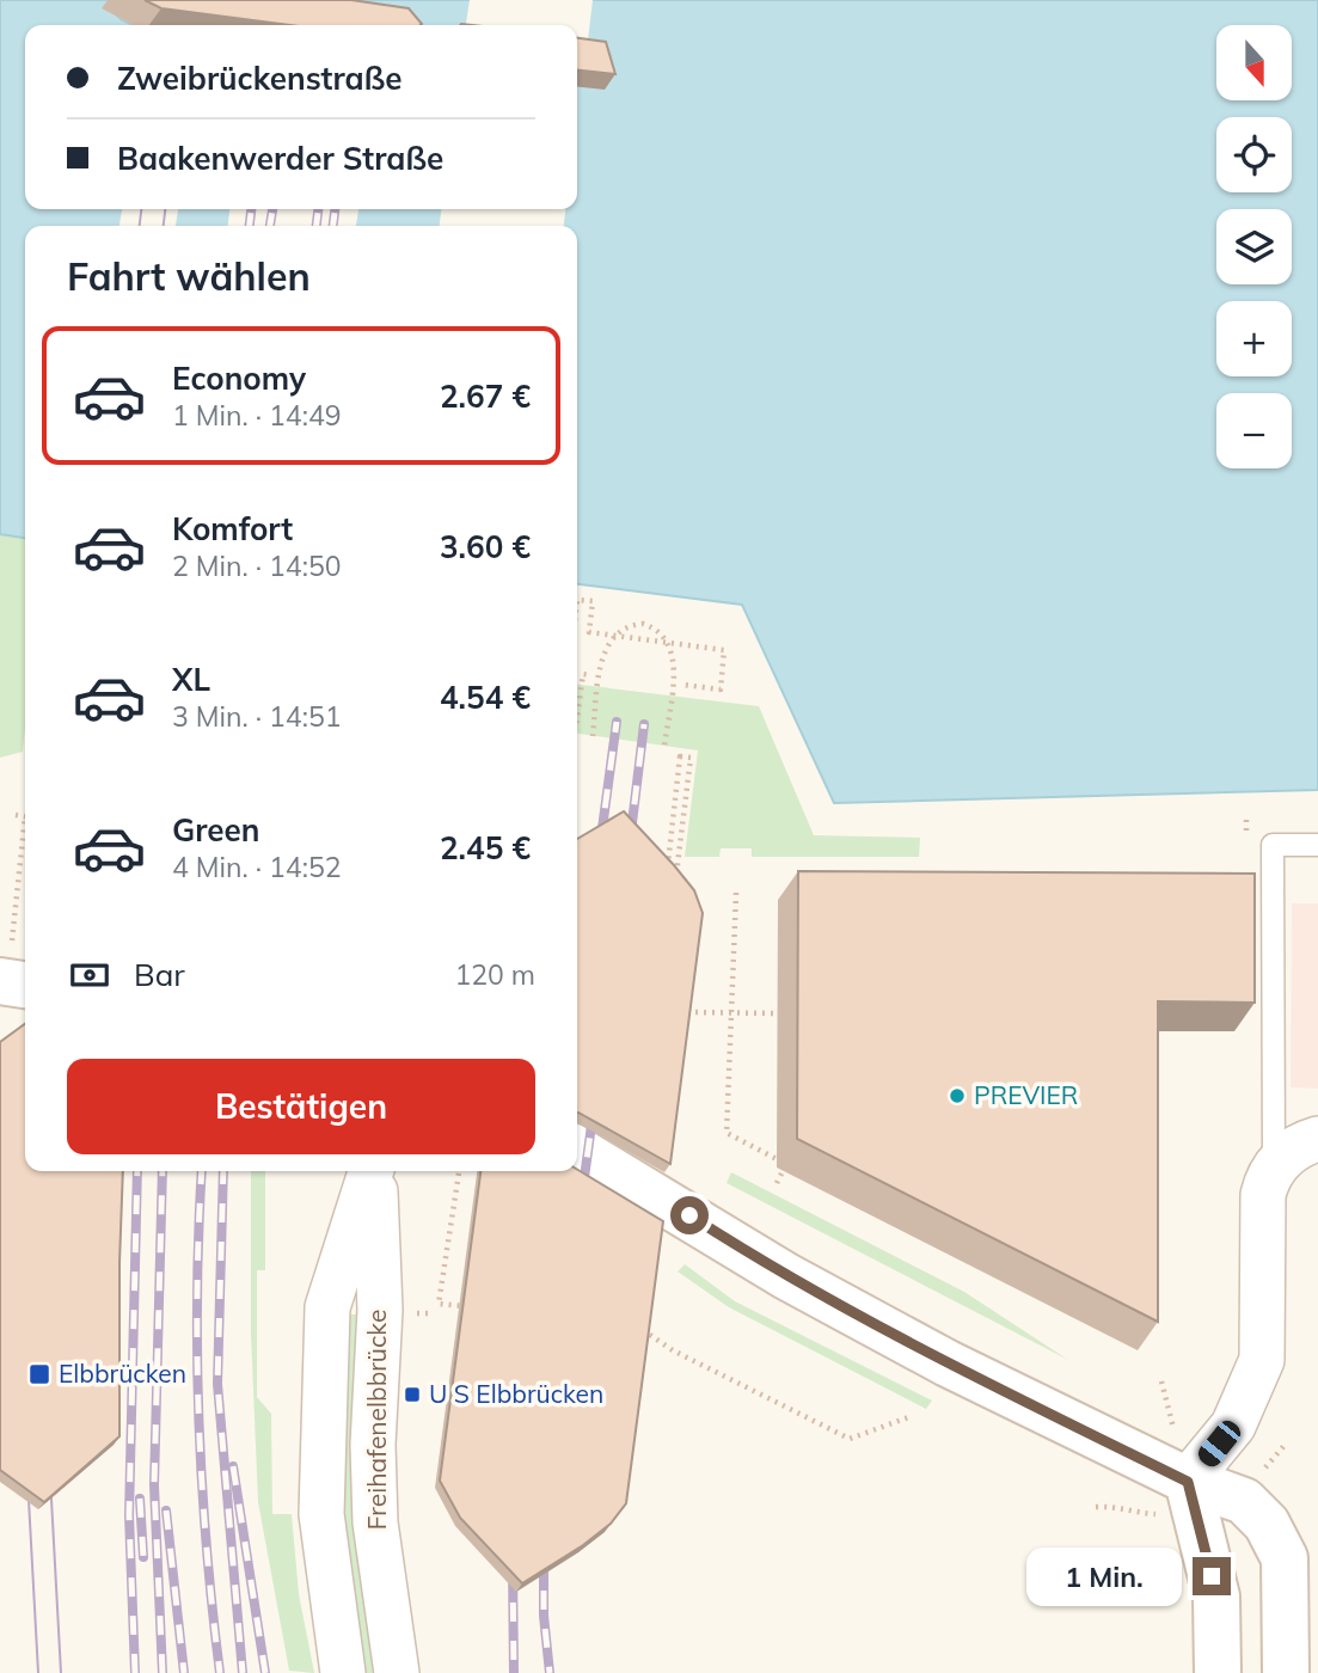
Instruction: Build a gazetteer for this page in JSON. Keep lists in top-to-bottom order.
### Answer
{
  "streets": {
    "street": ["Freihafenelbbrücke"]
  },
  "places": {
    "other": ["PREVIER"],
    "transit": ["Elbbrücken", "U S Elbbrücken"]
  },
  "north": "bottom",
  "page": {
    "map_buttons": ["+", "−"],
    "banner": ["Zweibrückenstraße", "Baakenwerder Straße"],
    "heading": "Fahrt wählen",
    "list": [
      {
        "name": "Economy",
        "note": "1 Min. · 14:49",
        "value": "2.67 €"
      },
      {
        "name": "Komfort",
        "note": "2 Min. · 14:50",
        "value": "3.60 €"
      },
      {
        "name": "XL",
        "note": "3 Min. · 14:51",
        "value": "4.54 €"
      },
      {
        "name": "Green",
        "note": "4 Min. · 14:52",
        "value": "2.45 €"
      }
    ],
    "pay": ["Bar", "120 m"],
    "buttons": "Bestätigen",
    "bubble": "1 Min."
  }
}
